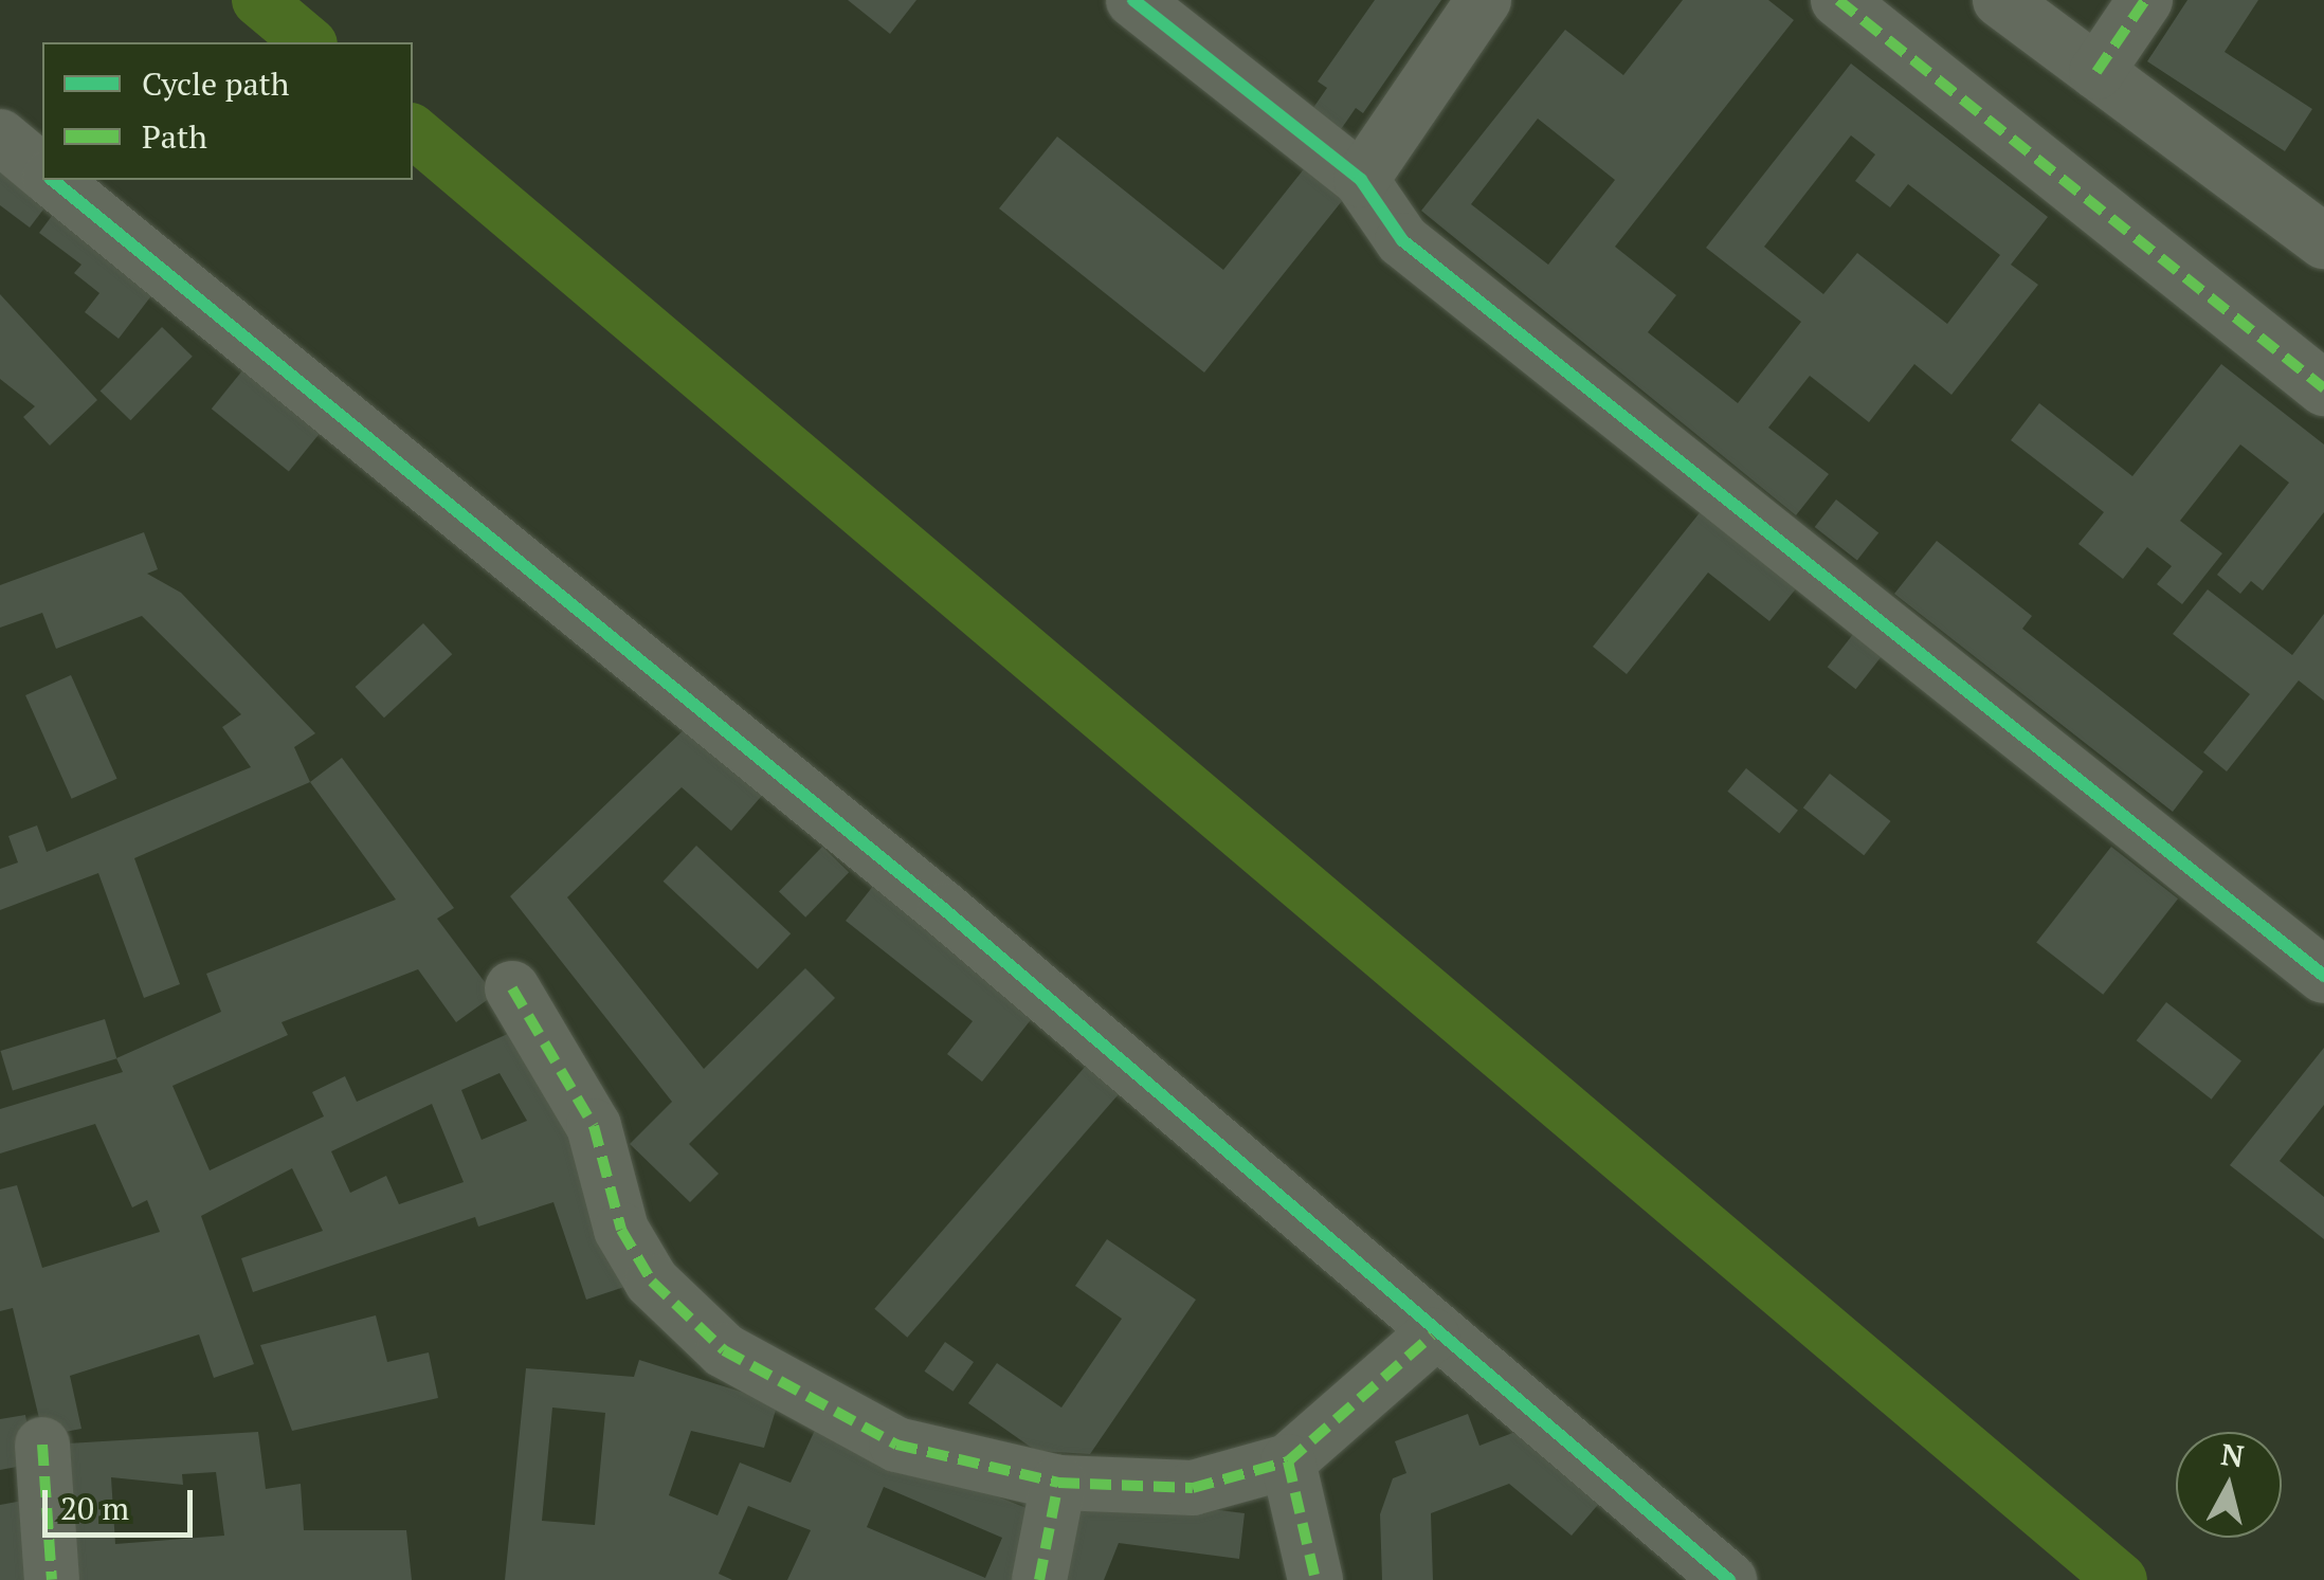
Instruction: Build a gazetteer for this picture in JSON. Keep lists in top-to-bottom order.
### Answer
{
  "legend": ["Cycle path", "Path"],
  "scale_bar": "20 m",
  "north": "top"
}
